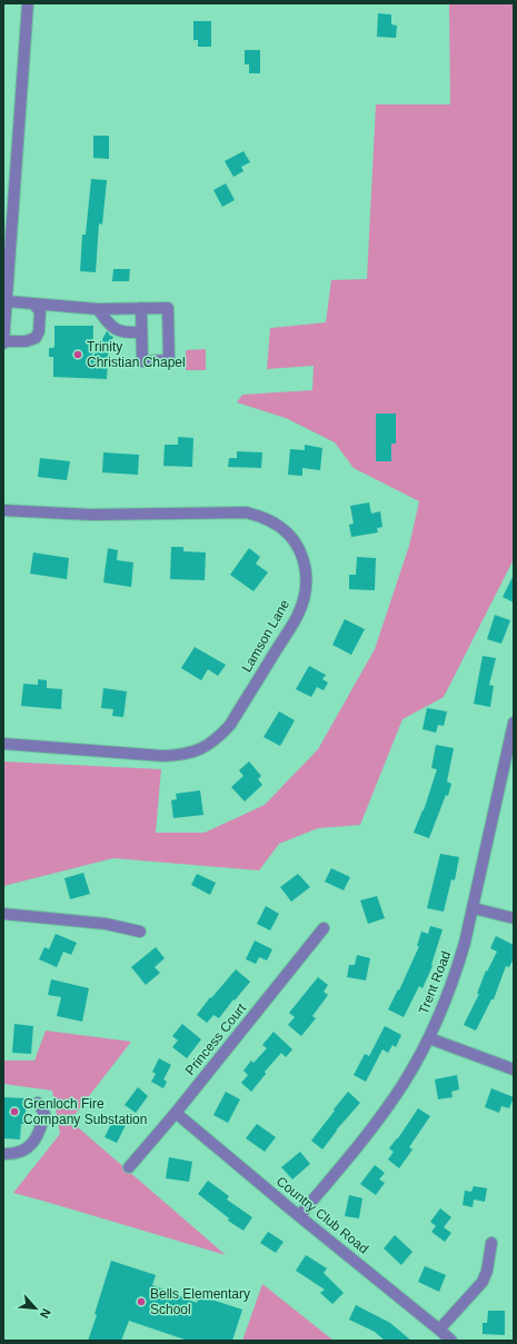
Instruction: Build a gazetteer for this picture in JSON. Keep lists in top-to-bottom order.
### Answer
{
  "streets": {
    "street": [
      "Lamson Lane",
      "Trent Road",
      "Princess Court",
      "Country Club Road"
    ]
  },
  "crossings": [
    ["Trent Road", "Country Club Road"],
    ["Princess Court", "Country Club Road"]
  ],
  "places": ["Trinity Christian Chapel", "Grenloch Fire Company Substation", "Bells Elementary School"],
  "north": "bottom right"
}
